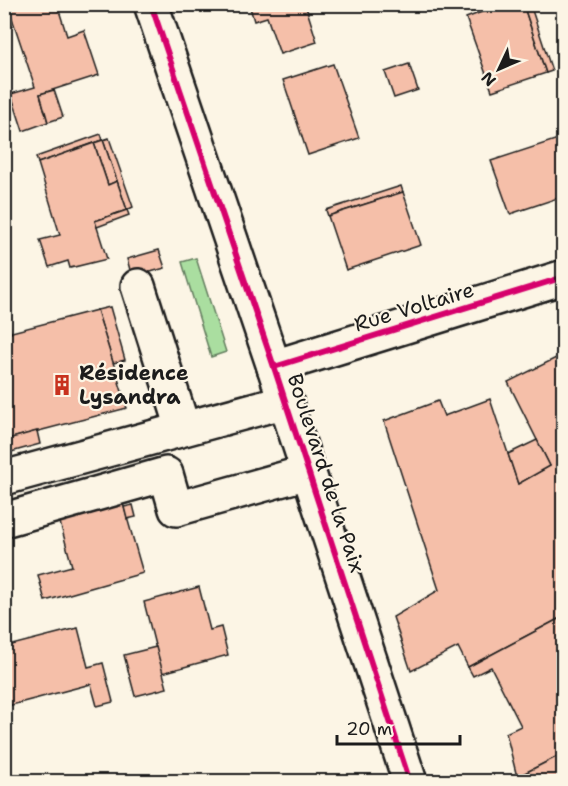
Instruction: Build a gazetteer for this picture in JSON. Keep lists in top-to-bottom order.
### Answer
{
  "streets": {
    "main road": ["Rue Voltaire", "Boulevard de la Paix"]
  },
  "crossings": [
    ["Rue Voltaire", "Boulevard de la Paix"]
  ],
  "places": {
    "building": ["Résidence Lysandra"]
  },
  "scale_bar": "20 m",
  "north": "bottom left"
}
